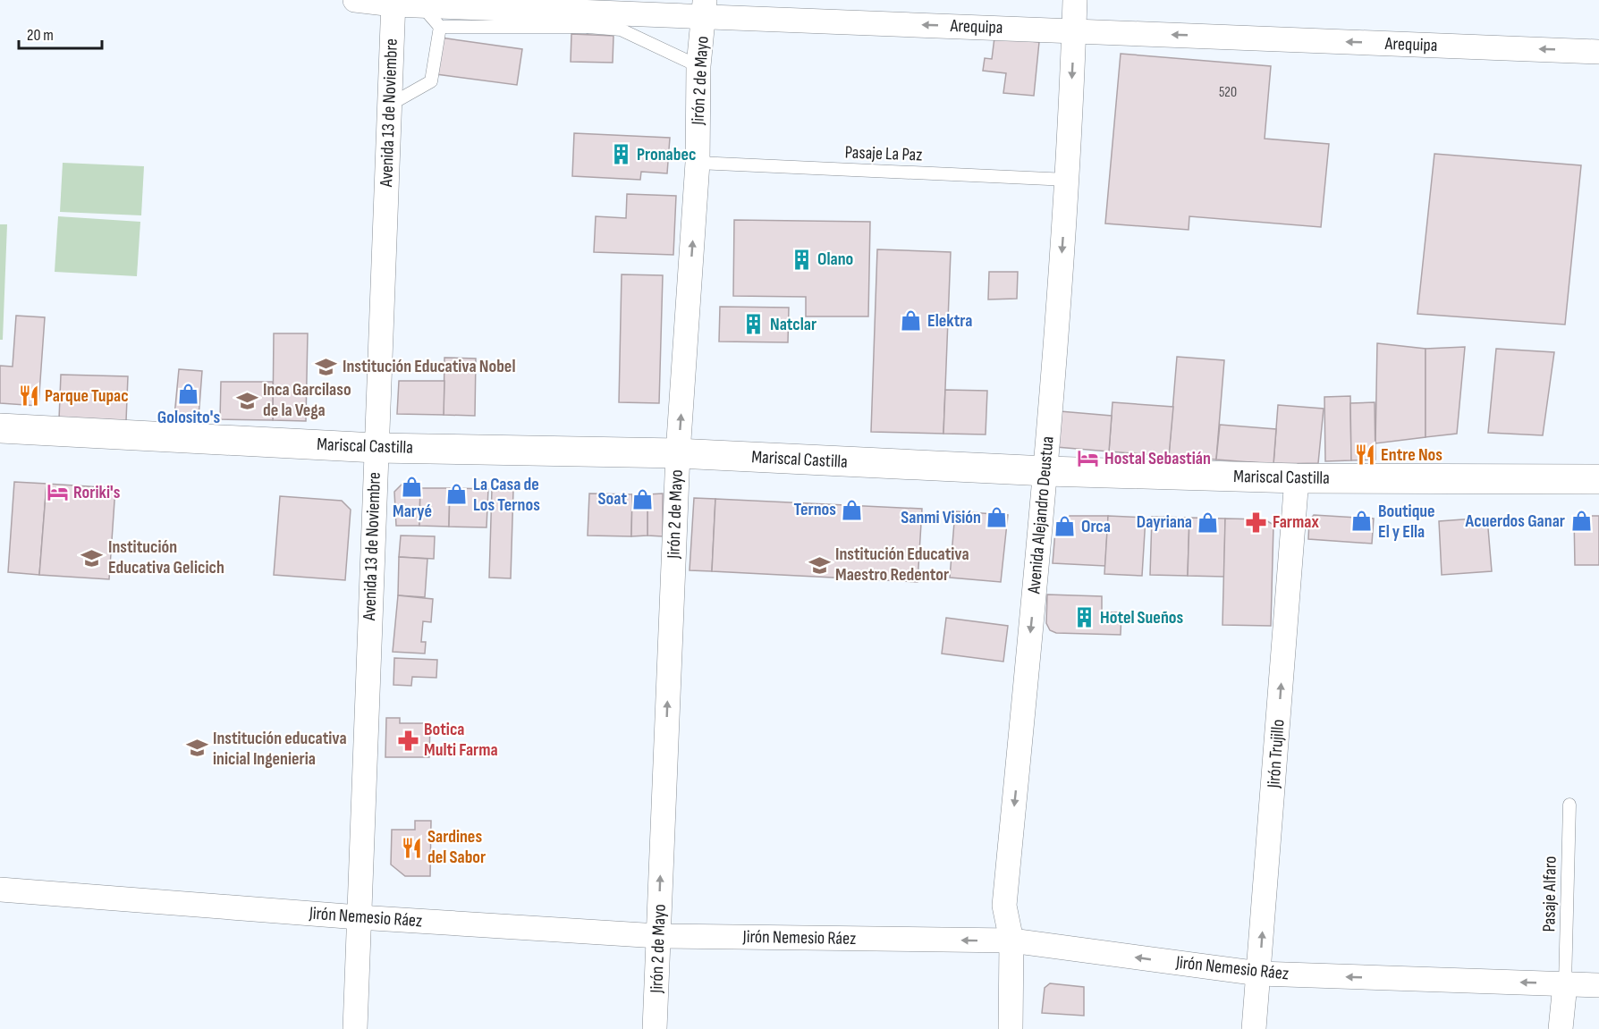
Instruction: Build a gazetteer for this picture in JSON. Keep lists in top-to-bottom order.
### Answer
{
  "streets": {
    "highway": ["Mariscal Castilla"],
    "street": [
      "Arequipa",
      "Jirón 2 de Mayo",
      "Avenida 13 de Noviembre",
      "Avenida Alejandro Deustua",
      "Jirón Trujillo",
      "Jirón Nemesio Ráez"
    ],
    "lane": ["Pasaje La Paz", "Pasaje Alfaro"]
  },
  "crossings": [
    ["Arequipa", "Jirón 2 de Mayo"],
    ["Arequipa", "Avenida 13 de Noviembre"],
    ["Arequipa", "Avenida Alejandro Deustua"],
    ["Jirón 2 de Mayo", "Pasaje La Paz"],
    ["Jirón 2 de Mayo", "Mariscal Castilla"],
    ["Jirón 2 de Mayo", "Jirón Nemesio Ráez"],
    ["Avenida 13 de Noviembre", "Mariscal Castilla"],
    ["Avenida 13 de Noviembre", "Jirón Nemesio Ráez"],
    ["Pasaje La Paz", "Avenida Alejandro Deustua"],
    ["Mariscal Castilla", "Avenida Alejandro Deustua"],
    ["Mariscal Castilla", "Jirón Trujillo"],
    ["Avenida Alejandro Deustua", "Jirón Nemesio Ráez"],
    ["Jirón Trujillo", "Jirón Nemesio Ráez"],
    ["Pasaje Alfaro", "Jirón Nemesio Ráez"]
  ],
  "one_way": [
    "Arequipa",
    "Jirón 2 de Mayo",
    "Avenida Alejandro Deustua",
    "Jirón Trujillo",
    "Jirón Nemesio Ráez"
  ],
  "places": {
    "building": [
      "Pronabec",
      "Olano",
      "Natclar",
      "Hotel Sueños"
    ],
    "shop": [
      "Elektra",
      "Golosito's",
      "Maryé",
      "La Casa de Los Ternos",
      "Soat",
      "Ternos",
      "Sanmi Visión",
      "Boutique El y Ella",
      "Acuerdos Ganar",
      "Dayriana",
      "Orca"
    ],
    "school or university": [
      "Institución Educativa Nobel",
      "Inca Garcilaso de la Vega",
      "Institución Educativa Gelicich",
      "Institución Educativa Maestro Redentor",
      "Institución educativa inicial Ingenieria"
    ],
    "restaurant": ["Parque Tupac", "Entre Nos", "Sardines del Sabor"],
    "hotel": ["Hostal Sebastián", "Roriki's"],
    "pharmacy": ["Farmax", "Botica Multi Farma"]
  },
  "house_numbers": ["520"],
  "scale_bar": "20 m"
}
